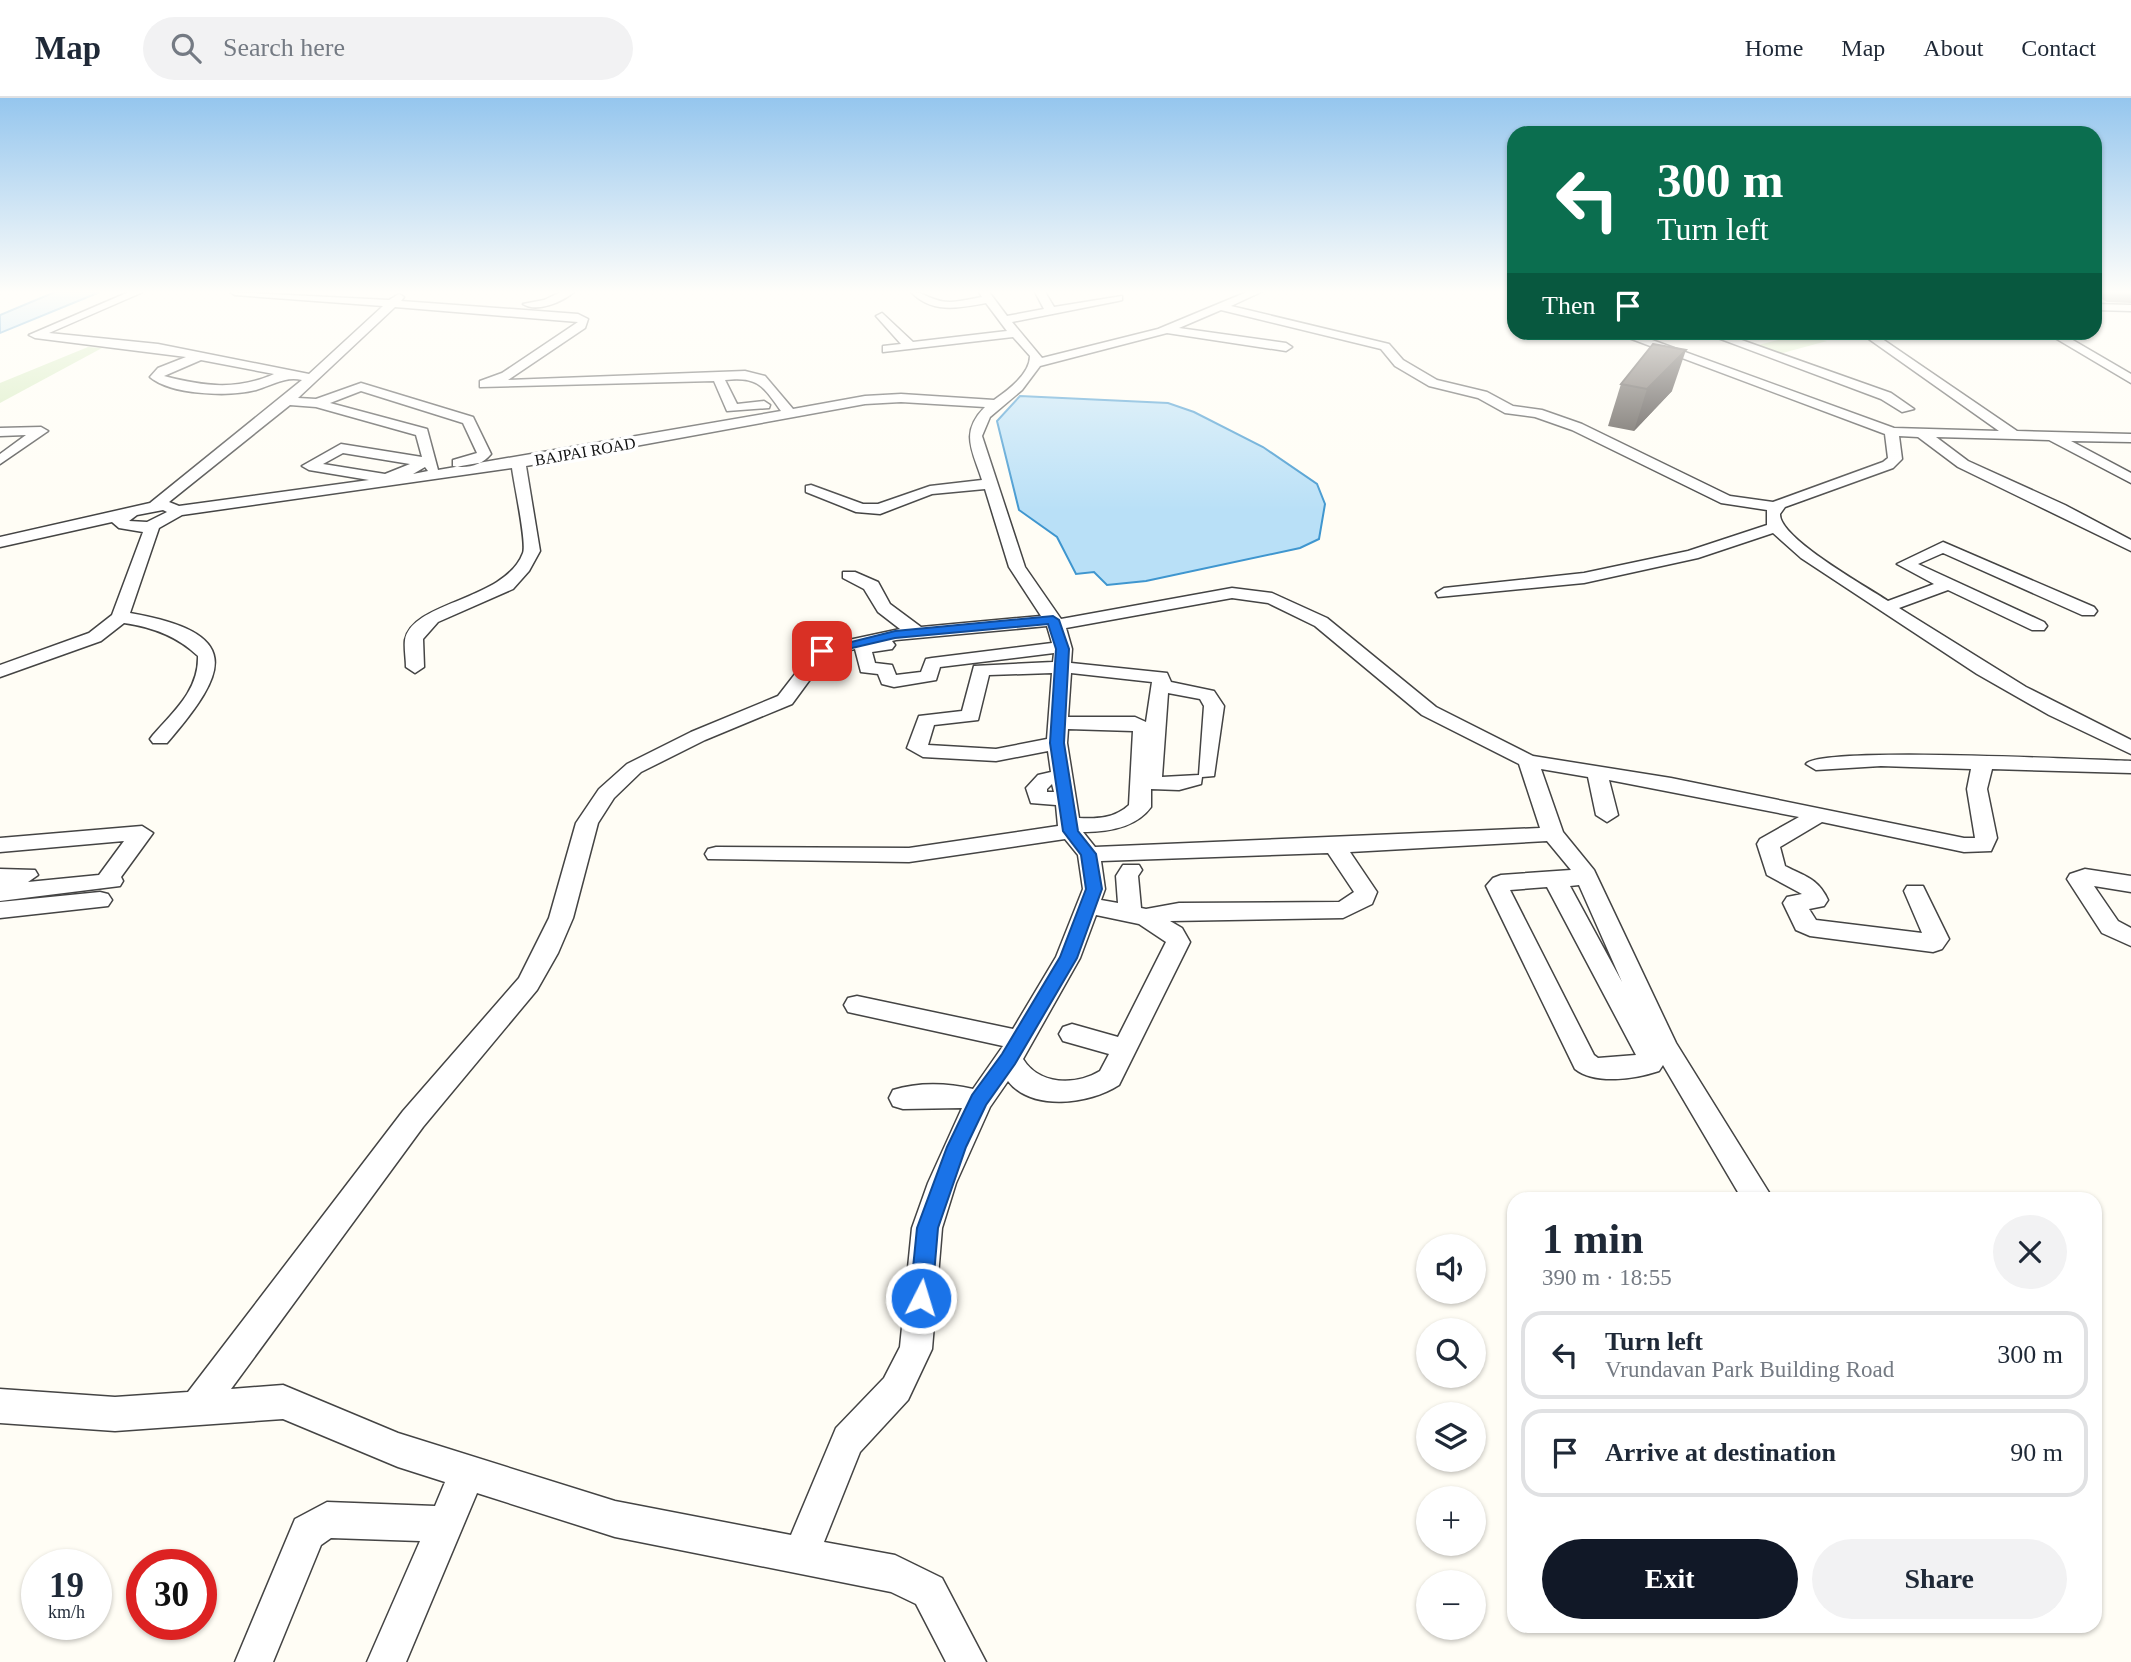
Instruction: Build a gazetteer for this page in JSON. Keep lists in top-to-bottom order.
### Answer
{
  "streets": {
    "street": ["BAJPAI ROAD"]
  },
  "page": {
    "header": "Map",
    "search": "Search here",
    "nav": [
      "Home",
      "Map",
      "About",
      "Contact"
    ],
    "turn": ["300 m", "Turn left"],
    "then": "Then",
    "heading": ["1 min", "390 m · 18:55"],
    "map_buttons": ["+", "−"],
    "list": [
      {
        "name": "Turn left",
        "note": "Vrundavan Park Building Road",
        "value": "300 m"
      },
      {
        "name": "Arrive at destination",
        "value": "90 m"
      }
    ],
    "buttons": ["Exit", "Share"],
    "speed": "19 km/h",
    "limit": "30"
  }
}
